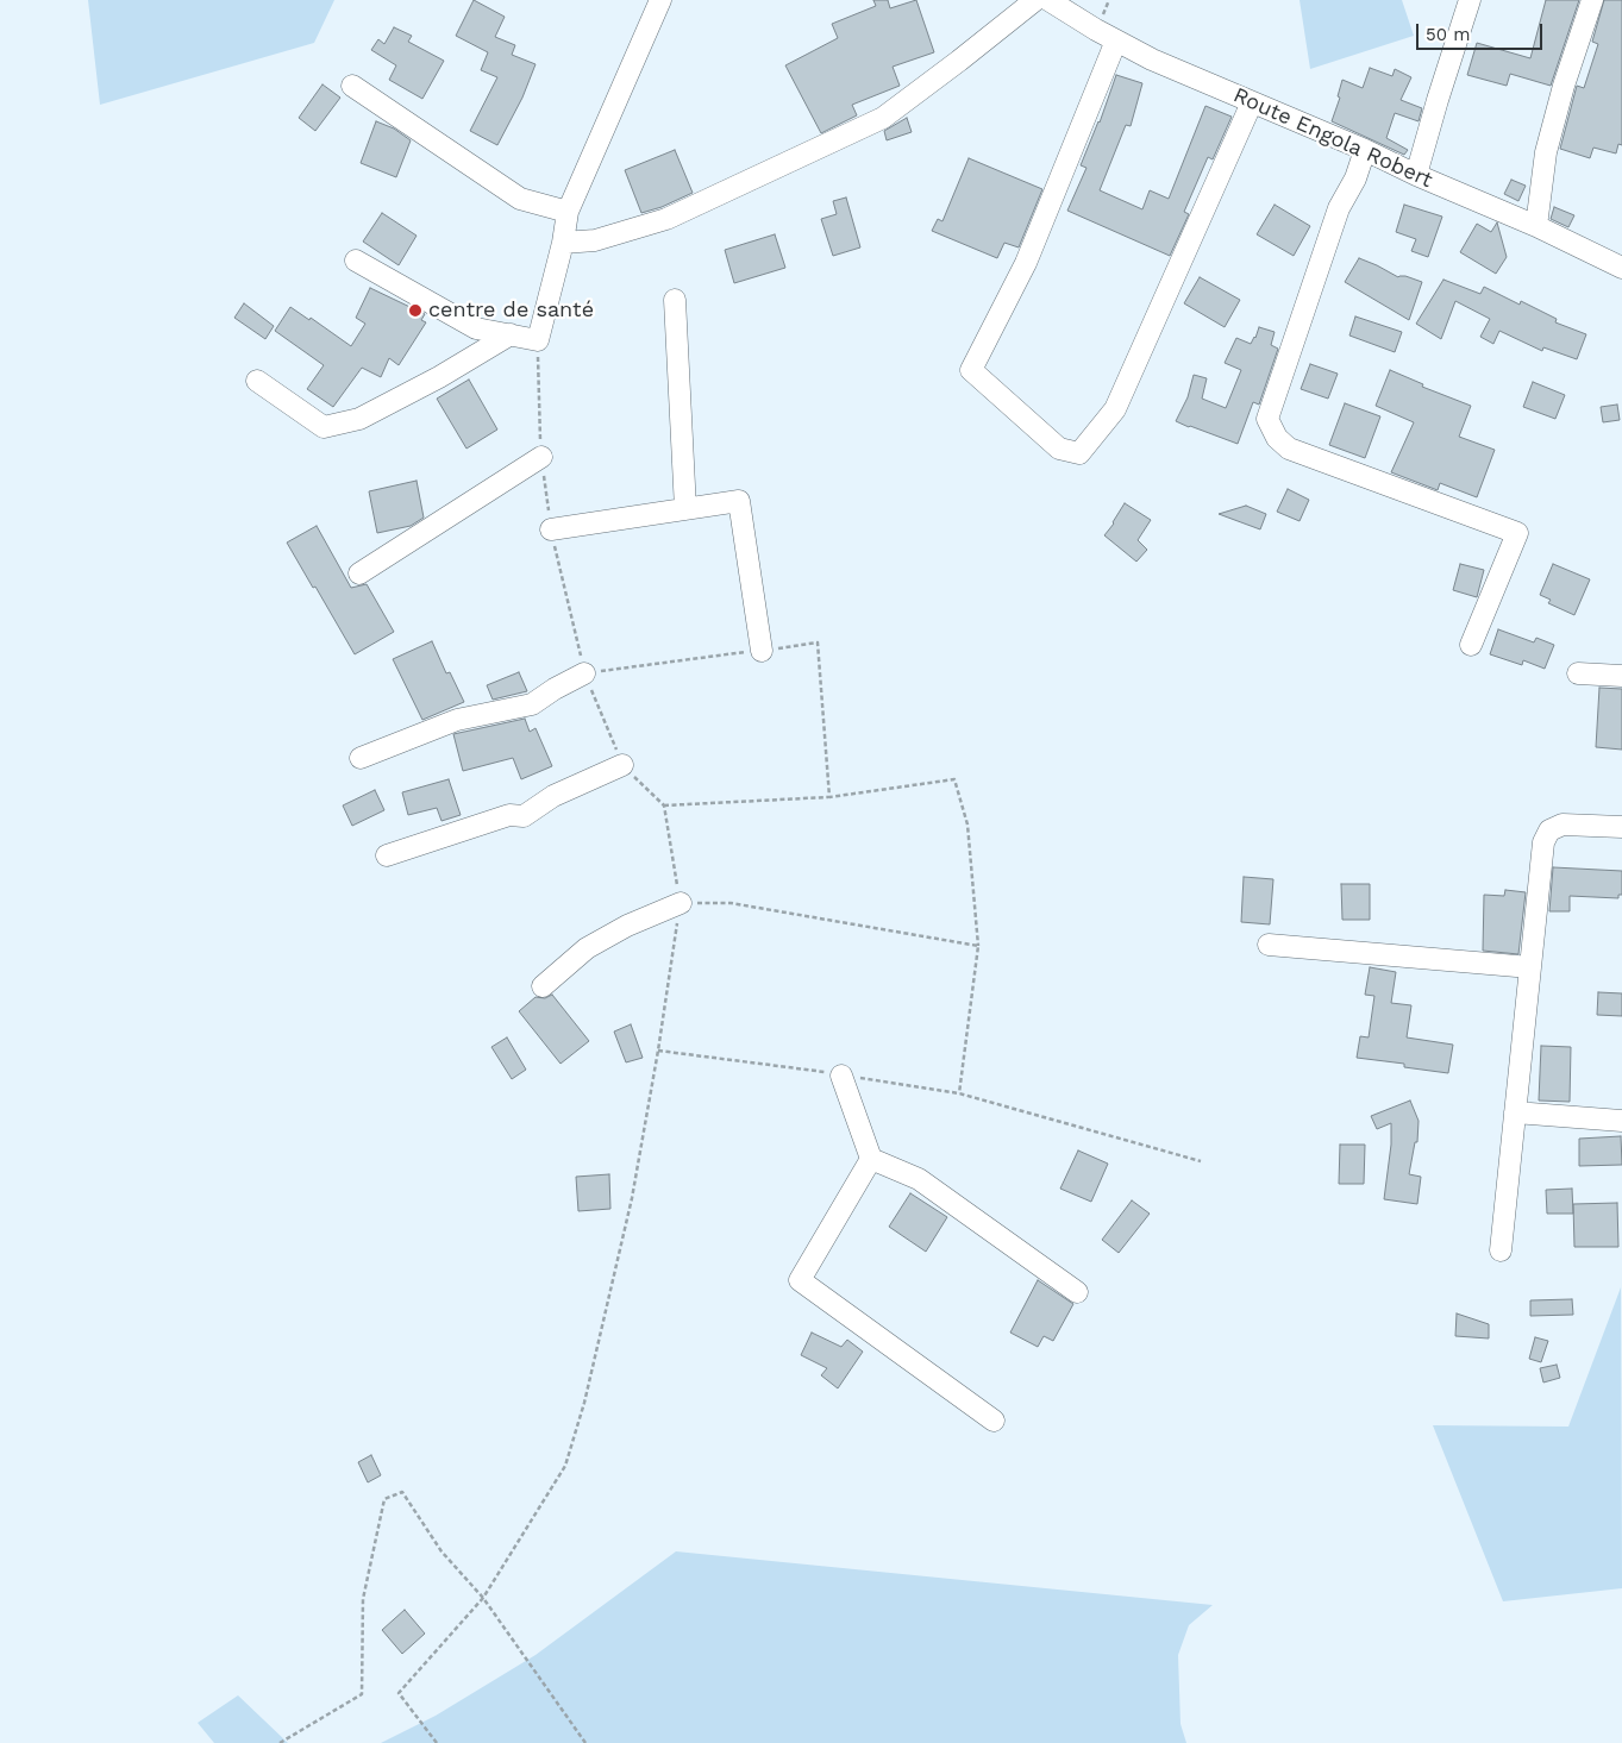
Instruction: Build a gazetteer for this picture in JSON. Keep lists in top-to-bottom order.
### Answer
{
  "streets": {
    "street": ["Route Engola Robert"]
  },
  "places": ["centre de santé"],
  "scale_bar": "50 m"
}
